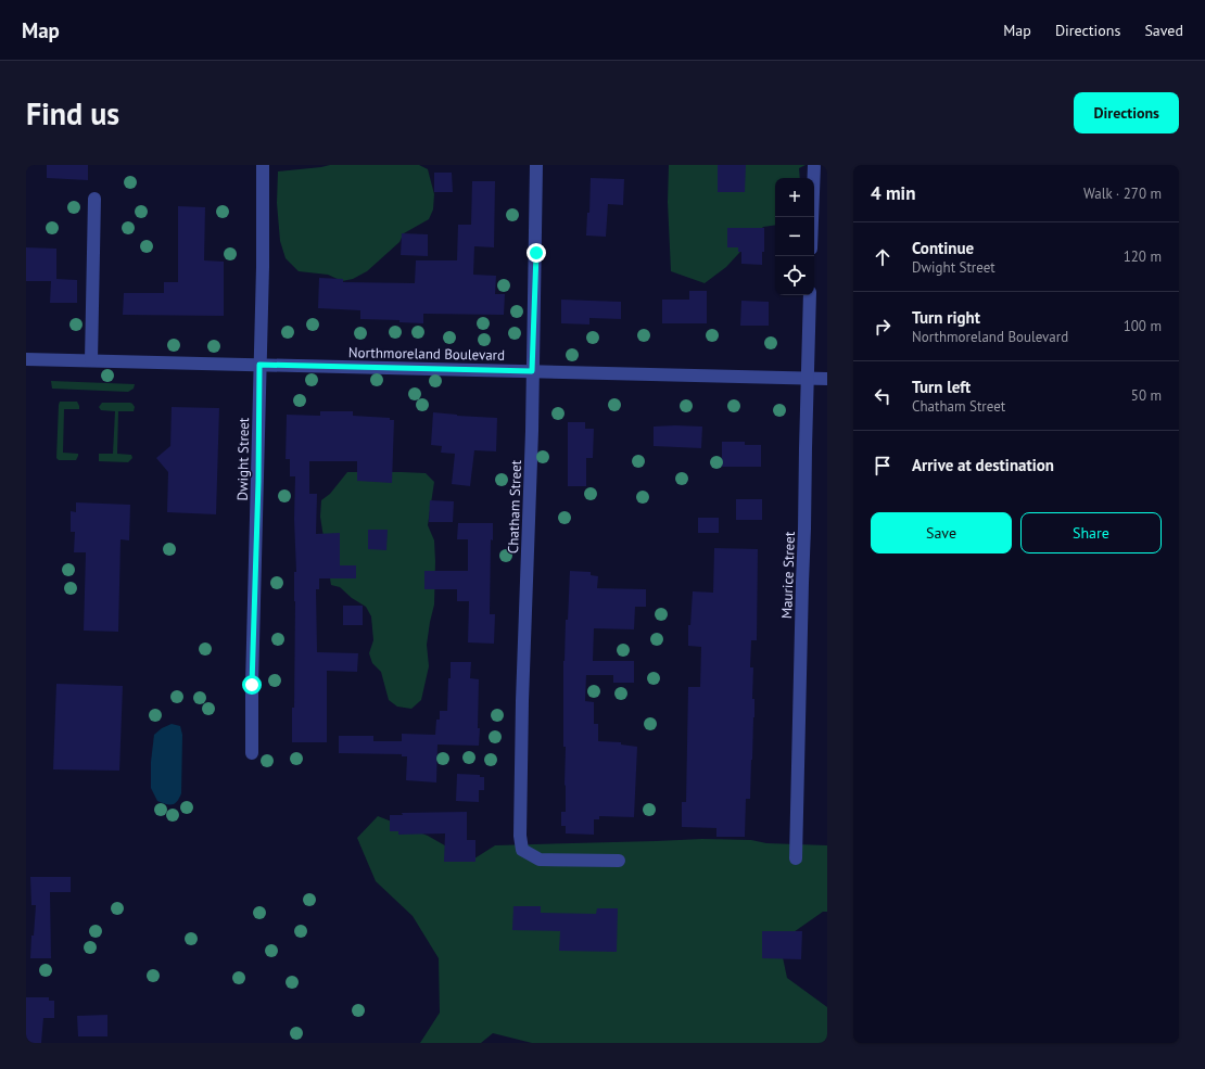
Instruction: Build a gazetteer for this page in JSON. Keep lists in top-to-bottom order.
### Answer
{
  "streets": {
    "street": [
      "Northmoreland Boulevard",
      "Dwight Street",
      "Chatham Street",
      "Maurice Street"
    ]
  },
  "crossings": [
    ["Northmoreland Boulevard", "Dwight Street"],
    ["Northmoreland Boulevard", "Chatham Street"],
    ["Northmoreland Boulevard", "Maurice Street"]
  ],
  "page": {
    "header": "Map",
    "nav": ["Map", "Directions", "Saved"],
    "buttons": [
      "Directions",
      ["Save", "Share"]
    ],
    "title": "Find us",
    "heading": ["4 min", "Walk · 270 m"],
    "map_buttons": ["+", "−"],
    "list": [
      ["Continue", "Dwight Street", "120 m"],
      ["Turn right", "Northmoreland Boulevard", "100 m"],
      ["Turn left", "Chatham Street", "50 m"],
      "Arrive at destination"
    ]
  }
}
